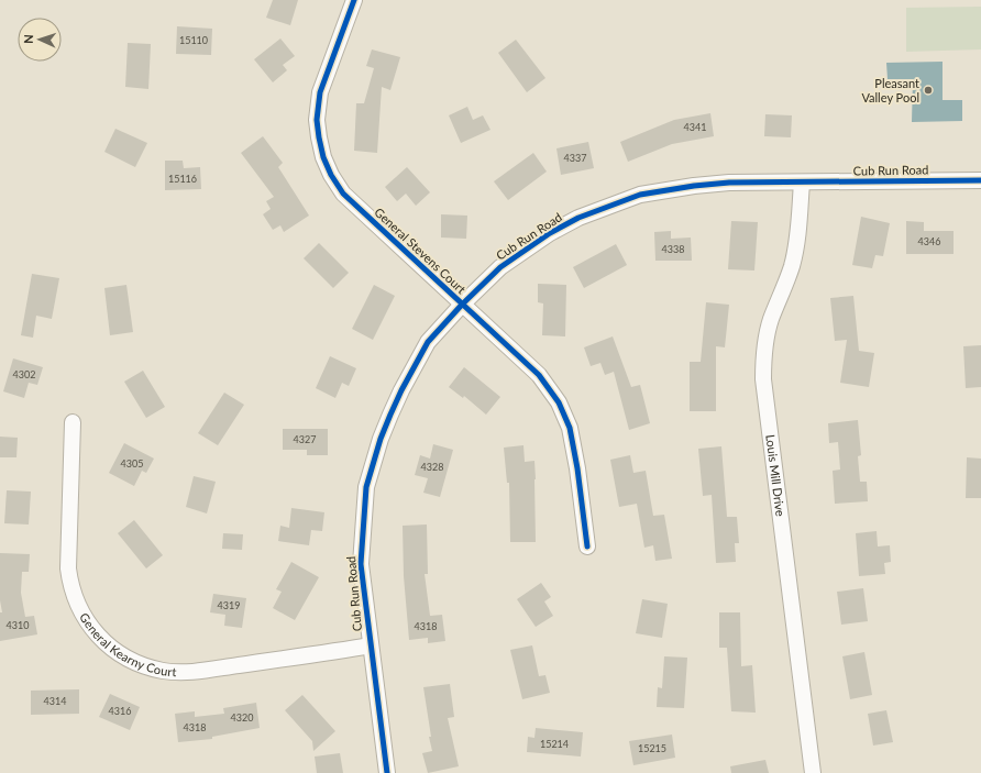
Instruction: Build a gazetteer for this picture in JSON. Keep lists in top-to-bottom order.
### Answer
{
  "streets": {
    "street": [
      "Cub Run Road",
      "General Stevens Court",
      "Louis Mill Drive",
      "General Kearny Court"
    ]
  },
  "crossings": [
    ["Cub Run Road", "General Stevens Court"],
    ["Cub Run Road", "Louis Mill Drive"],
    ["Cub Run Road", "General Kearny Court"]
  ],
  "places": ["Pleasant Valley Pool"],
  "house_numbers": [
    "15110",
    "4341",
    "4337",
    "15116",
    "4346",
    "4338",
    "4302",
    "4327",
    "4305",
    "4328",
    "4319",
    "4310",
    "4318",
    "4314",
    "4316",
    "4320",
    "4318",
    "15214",
    "15215"
  ],
  "north": "left"
}
